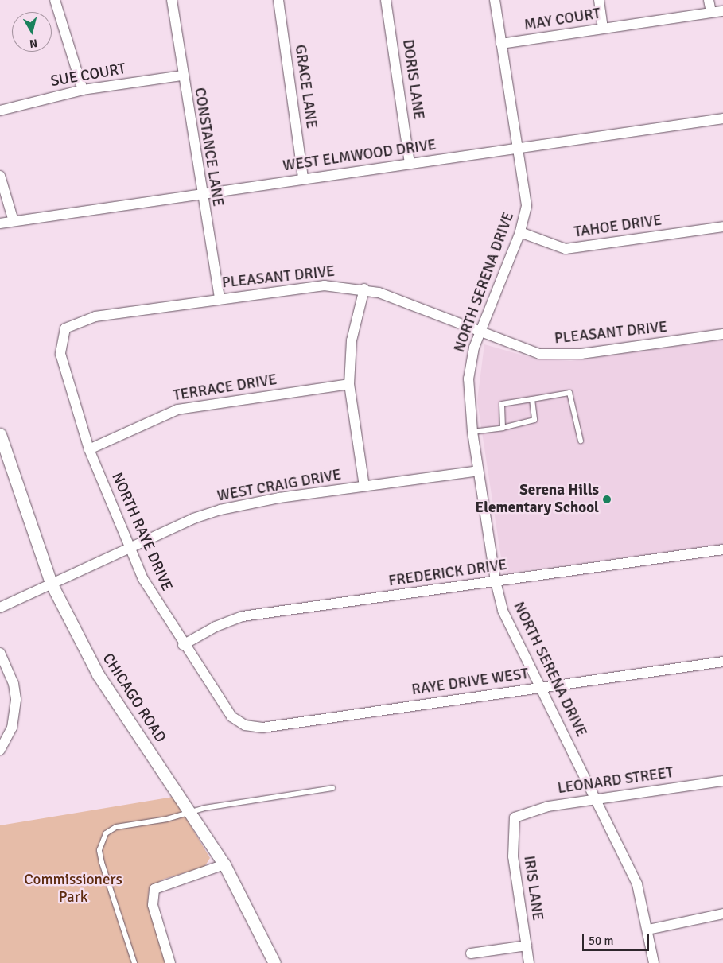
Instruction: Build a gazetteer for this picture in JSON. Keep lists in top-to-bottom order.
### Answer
{
  "streets": {
    "street": [
      "MAY COURT",
      "SUE COURT",
      "DORIS LANE",
      "GRACE LANE",
      "CONSTANCE LANE",
      "WEST ELMWOOD DRIVE",
      "TAHOE DRIVE",
      "PLEASANT DRIVE",
      "NORTH SERENA DRIVE",
      "TERRACE DRIVE",
      "WEST CRAIG DRIVE",
      "NORTH RAYE DRIVE",
      "FREDERICK DRIVE",
      "RAYE DRIVE WEST",
      "CHICAGO ROAD",
      "LEONARD STREET",
      "IRIS LANE"
    ]
  },
  "crossings": [
    ["MAY COURT", "NORTH SERENA DRIVE"],
    ["SUE COURT", "CONSTANCE LANE"],
    ["DORIS LANE", "WEST ELMWOOD DRIVE"],
    ["GRACE LANE", "WEST ELMWOOD DRIVE"],
    ["CONSTANCE LANE", "WEST ELMWOOD DRIVE"],
    ["CONSTANCE LANE", "PLEASANT DRIVE"],
    ["WEST ELMWOOD DRIVE", "NORTH SERENA DRIVE"],
    ["TAHOE DRIVE", "NORTH SERENA DRIVE"],
    ["PLEASANT DRIVE", "NORTH SERENA DRIVE"],
    ["PLEASANT DRIVE", "NORTH RAYE DRIVE"],
    ["NORTH SERENA DRIVE", "WEST CRAIG DRIVE"],
    ["NORTH SERENA DRIVE", "FREDERICK DRIVE"],
    ["NORTH SERENA DRIVE", "RAYE DRIVE WEST"],
    ["NORTH SERENA DRIVE", "LEONARD STREET"],
    ["TERRACE DRIVE", "NORTH RAYE DRIVE"],
    ["WEST CRAIG DRIVE", "NORTH RAYE DRIVE"],
    ["WEST CRAIG DRIVE", "CHICAGO ROAD"],
    ["NORTH RAYE DRIVE", "FREDERICK DRIVE"],
    ["NORTH RAYE DRIVE", "RAYE DRIVE WEST"],
    ["LEONARD STREET", "IRIS LANE"]
  ],
  "parks": ["Commissioners Park"],
  "places": ["Serena Hills Elementary School"],
  "scale_bar": "50 m",
  "north": "bottom"
}
